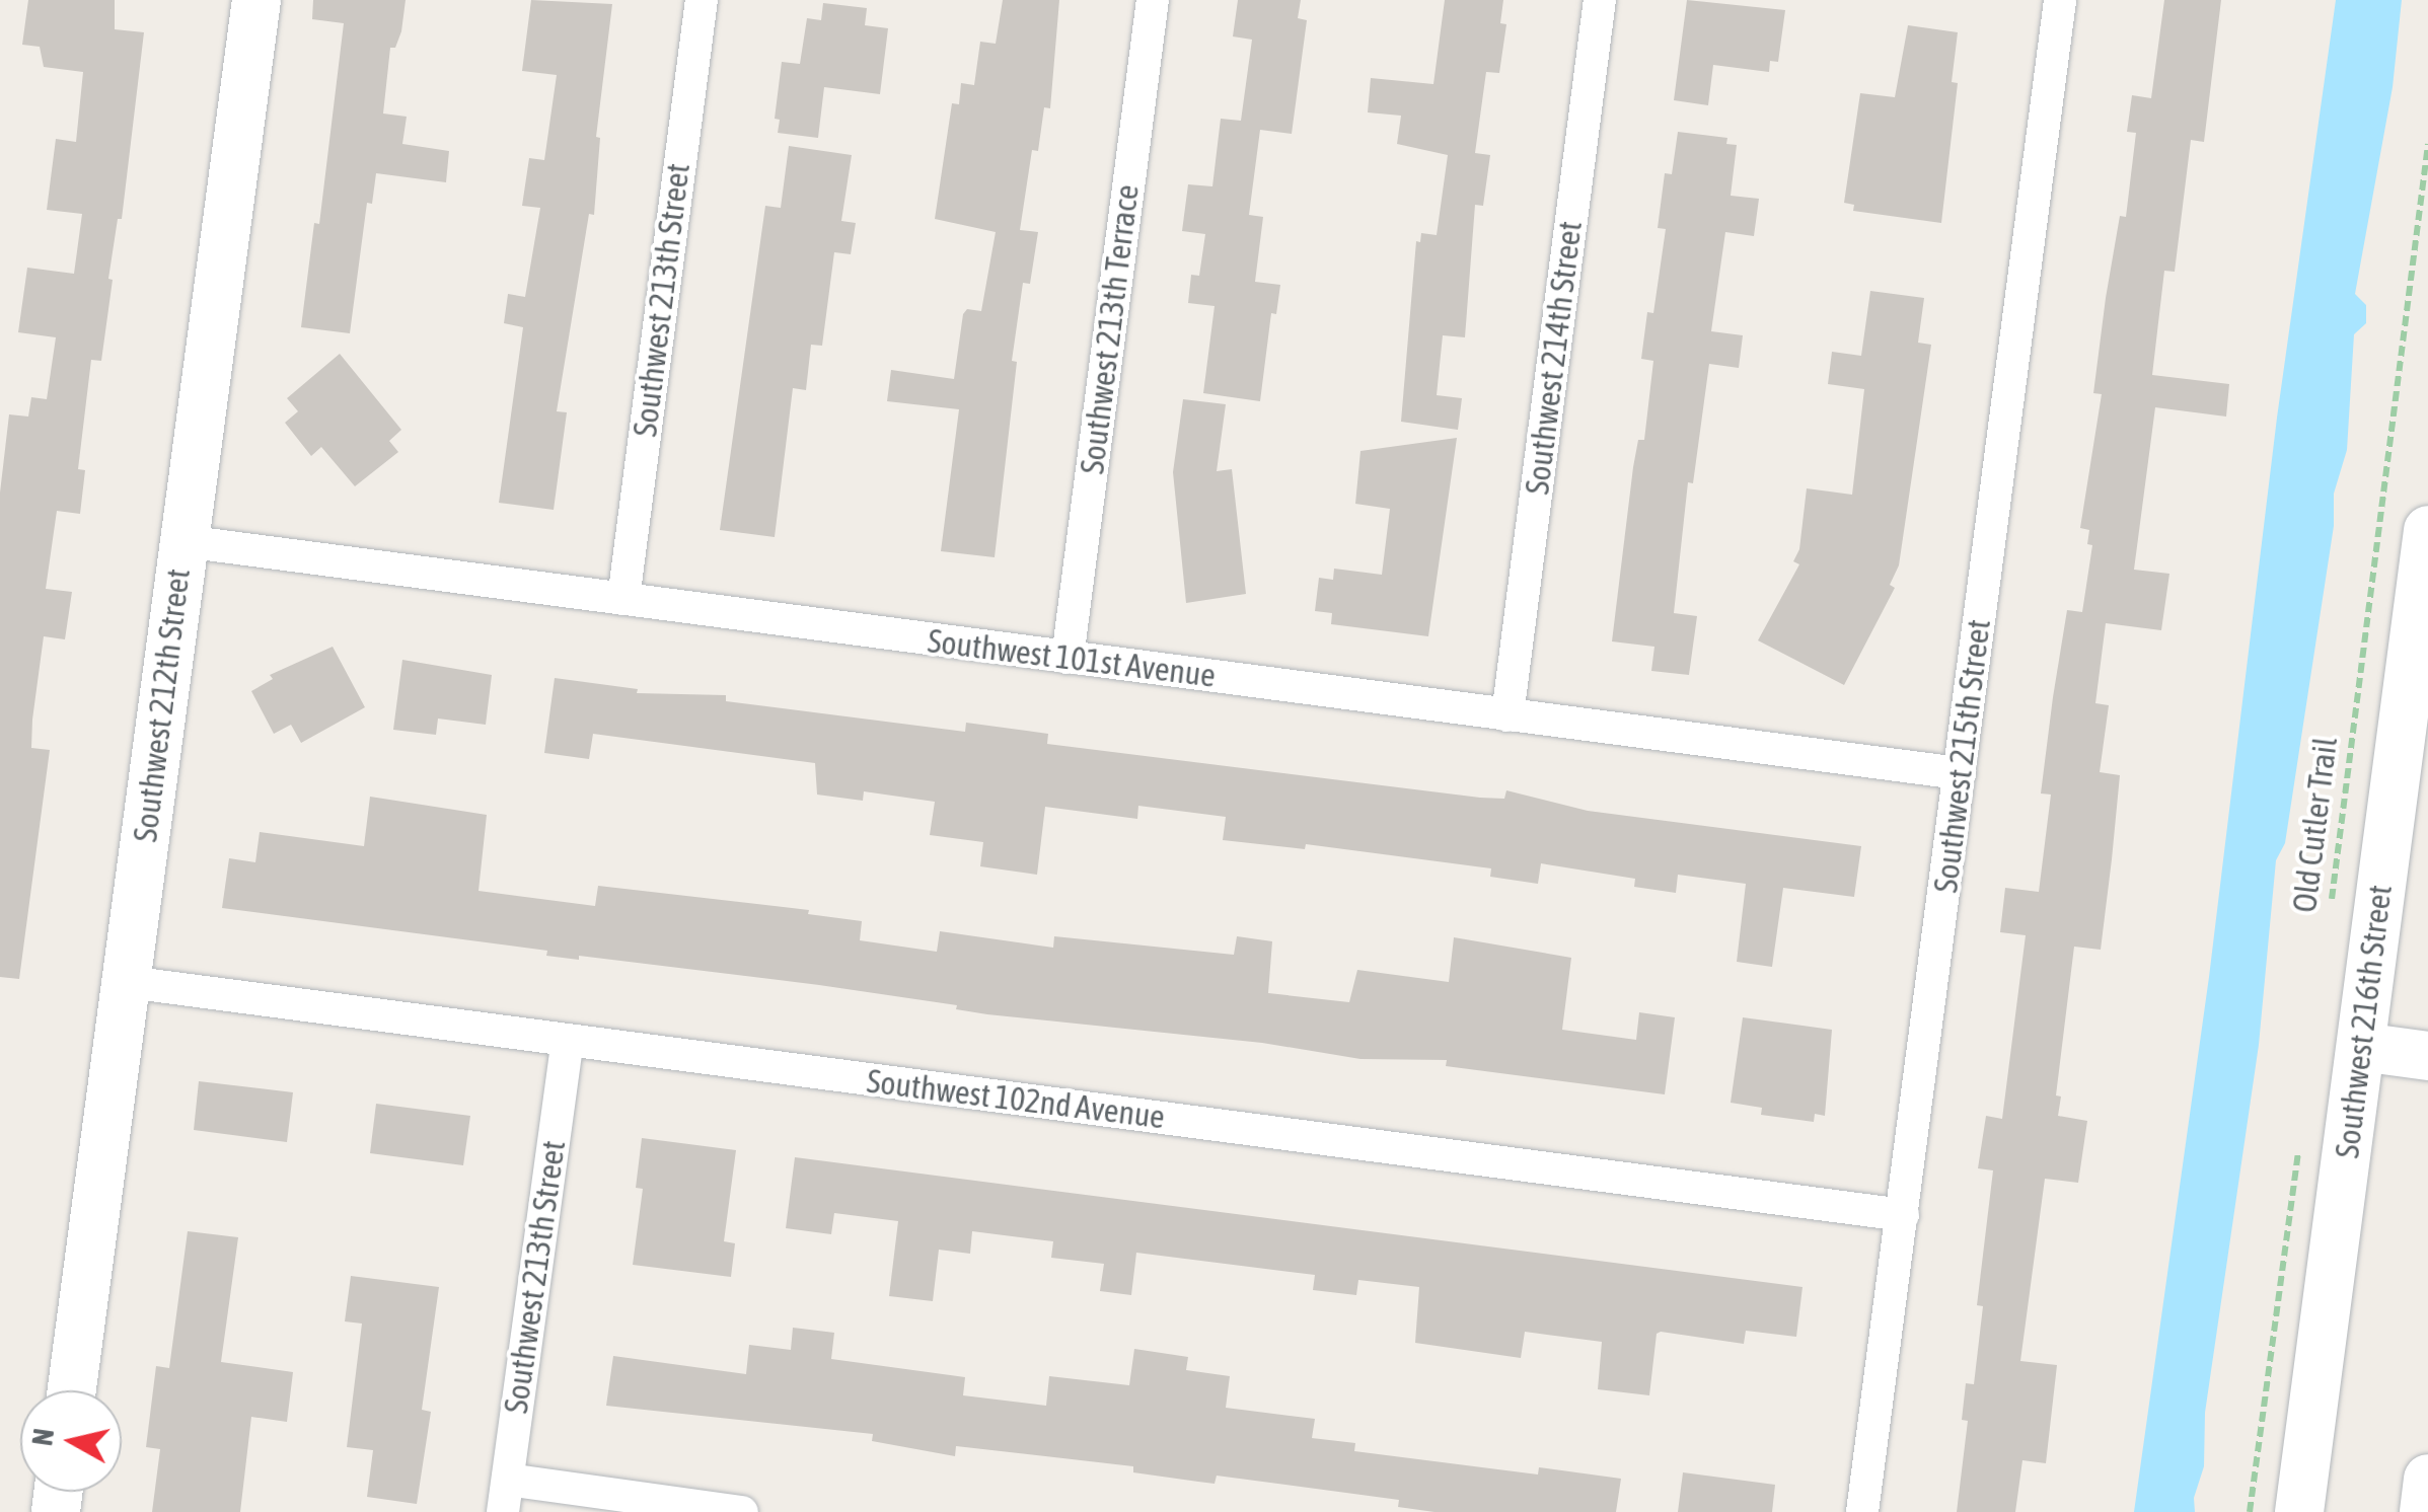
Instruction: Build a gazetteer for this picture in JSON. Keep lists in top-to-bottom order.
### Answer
{
  "streets": {
    "street": [
      "Southwest 213th Street",
      "Southwest 213th Terrace",
      "Southwest 214th Street",
      "Southwest 101st Avenue",
      "Southwest 212th Street",
      "Southwest 215th Street",
      "Southwest 216th Street",
      "Southwest 102nd Avenue"
    ],
    "path": ["Old Cutler Trail"]
  },
  "crossings": [
    ["Southwest 213th Street", "Southwest 101st Avenue"],
    ["Southwest 213th Street", "Southwest 102nd Avenue"],
    ["Southwest 213th Terrace", "Southwest 101st Avenue"],
    ["Southwest 214th Street", "Southwest 101st Avenue"],
    ["Southwest 101st Avenue", "Southwest 212th Street"],
    ["Southwest 101st Avenue", "Southwest 215th Street"],
    ["Southwest 212th Street", "Southwest 102nd Avenue"],
    ["Southwest 215th Street", "Southwest 102nd Avenue"]
  ],
  "north": "left"
}
